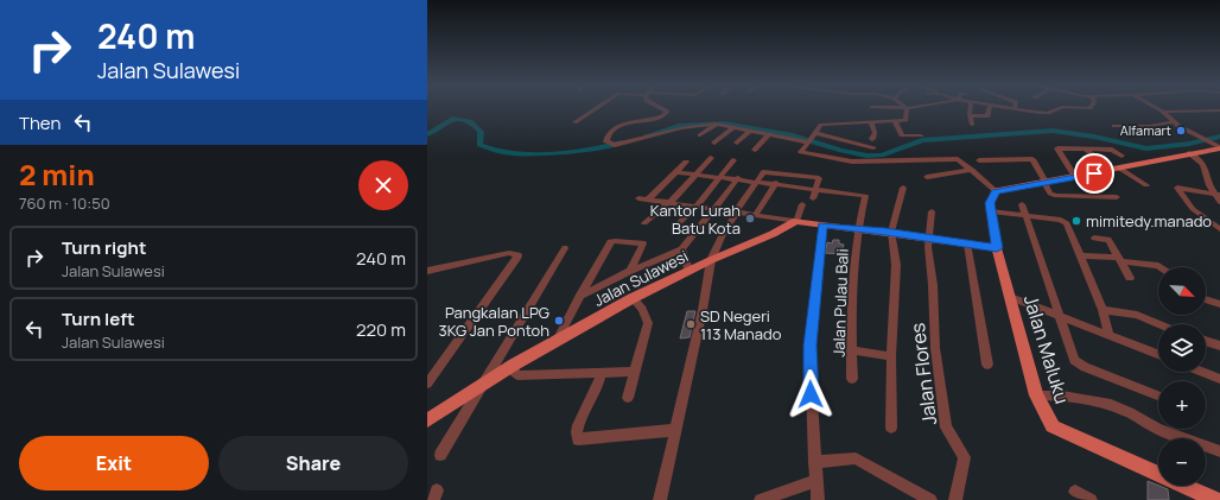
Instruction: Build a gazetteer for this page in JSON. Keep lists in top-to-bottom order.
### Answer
{
  "streets": {
    "main road": ["Jalan Sulawesi", "Jalan Maluku"],
    "street": ["Jalan Pulau Bali", "Jalan Flores"]
  },
  "places": [
    "Alfamart",
    "Kantor Lurah Batu Kota",
    "mimitedy.manado",
    "Pangkalan LPG 3KG Jan Pontoh",
    "SD Negeri 113 Manado"
  ],
  "north": "bottom right",
  "page": {
    "turn": ["240 m", "Jalan Sulawesi"],
    "then": "Then",
    "heading": ["2 min", "760 m · 10:50"],
    "list": [
      {
        "name": "Turn right",
        "note": "Jalan Sulawesi",
        "value": "240 m"
      },
      {
        "name": "Turn left",
        "note": "Jalan Sulawesi",
        "value": "220 m"
      }
    ],
    "map_buttons": ["+", "−"],
    "buttons": ["Exit", "Share"]
  }
}
